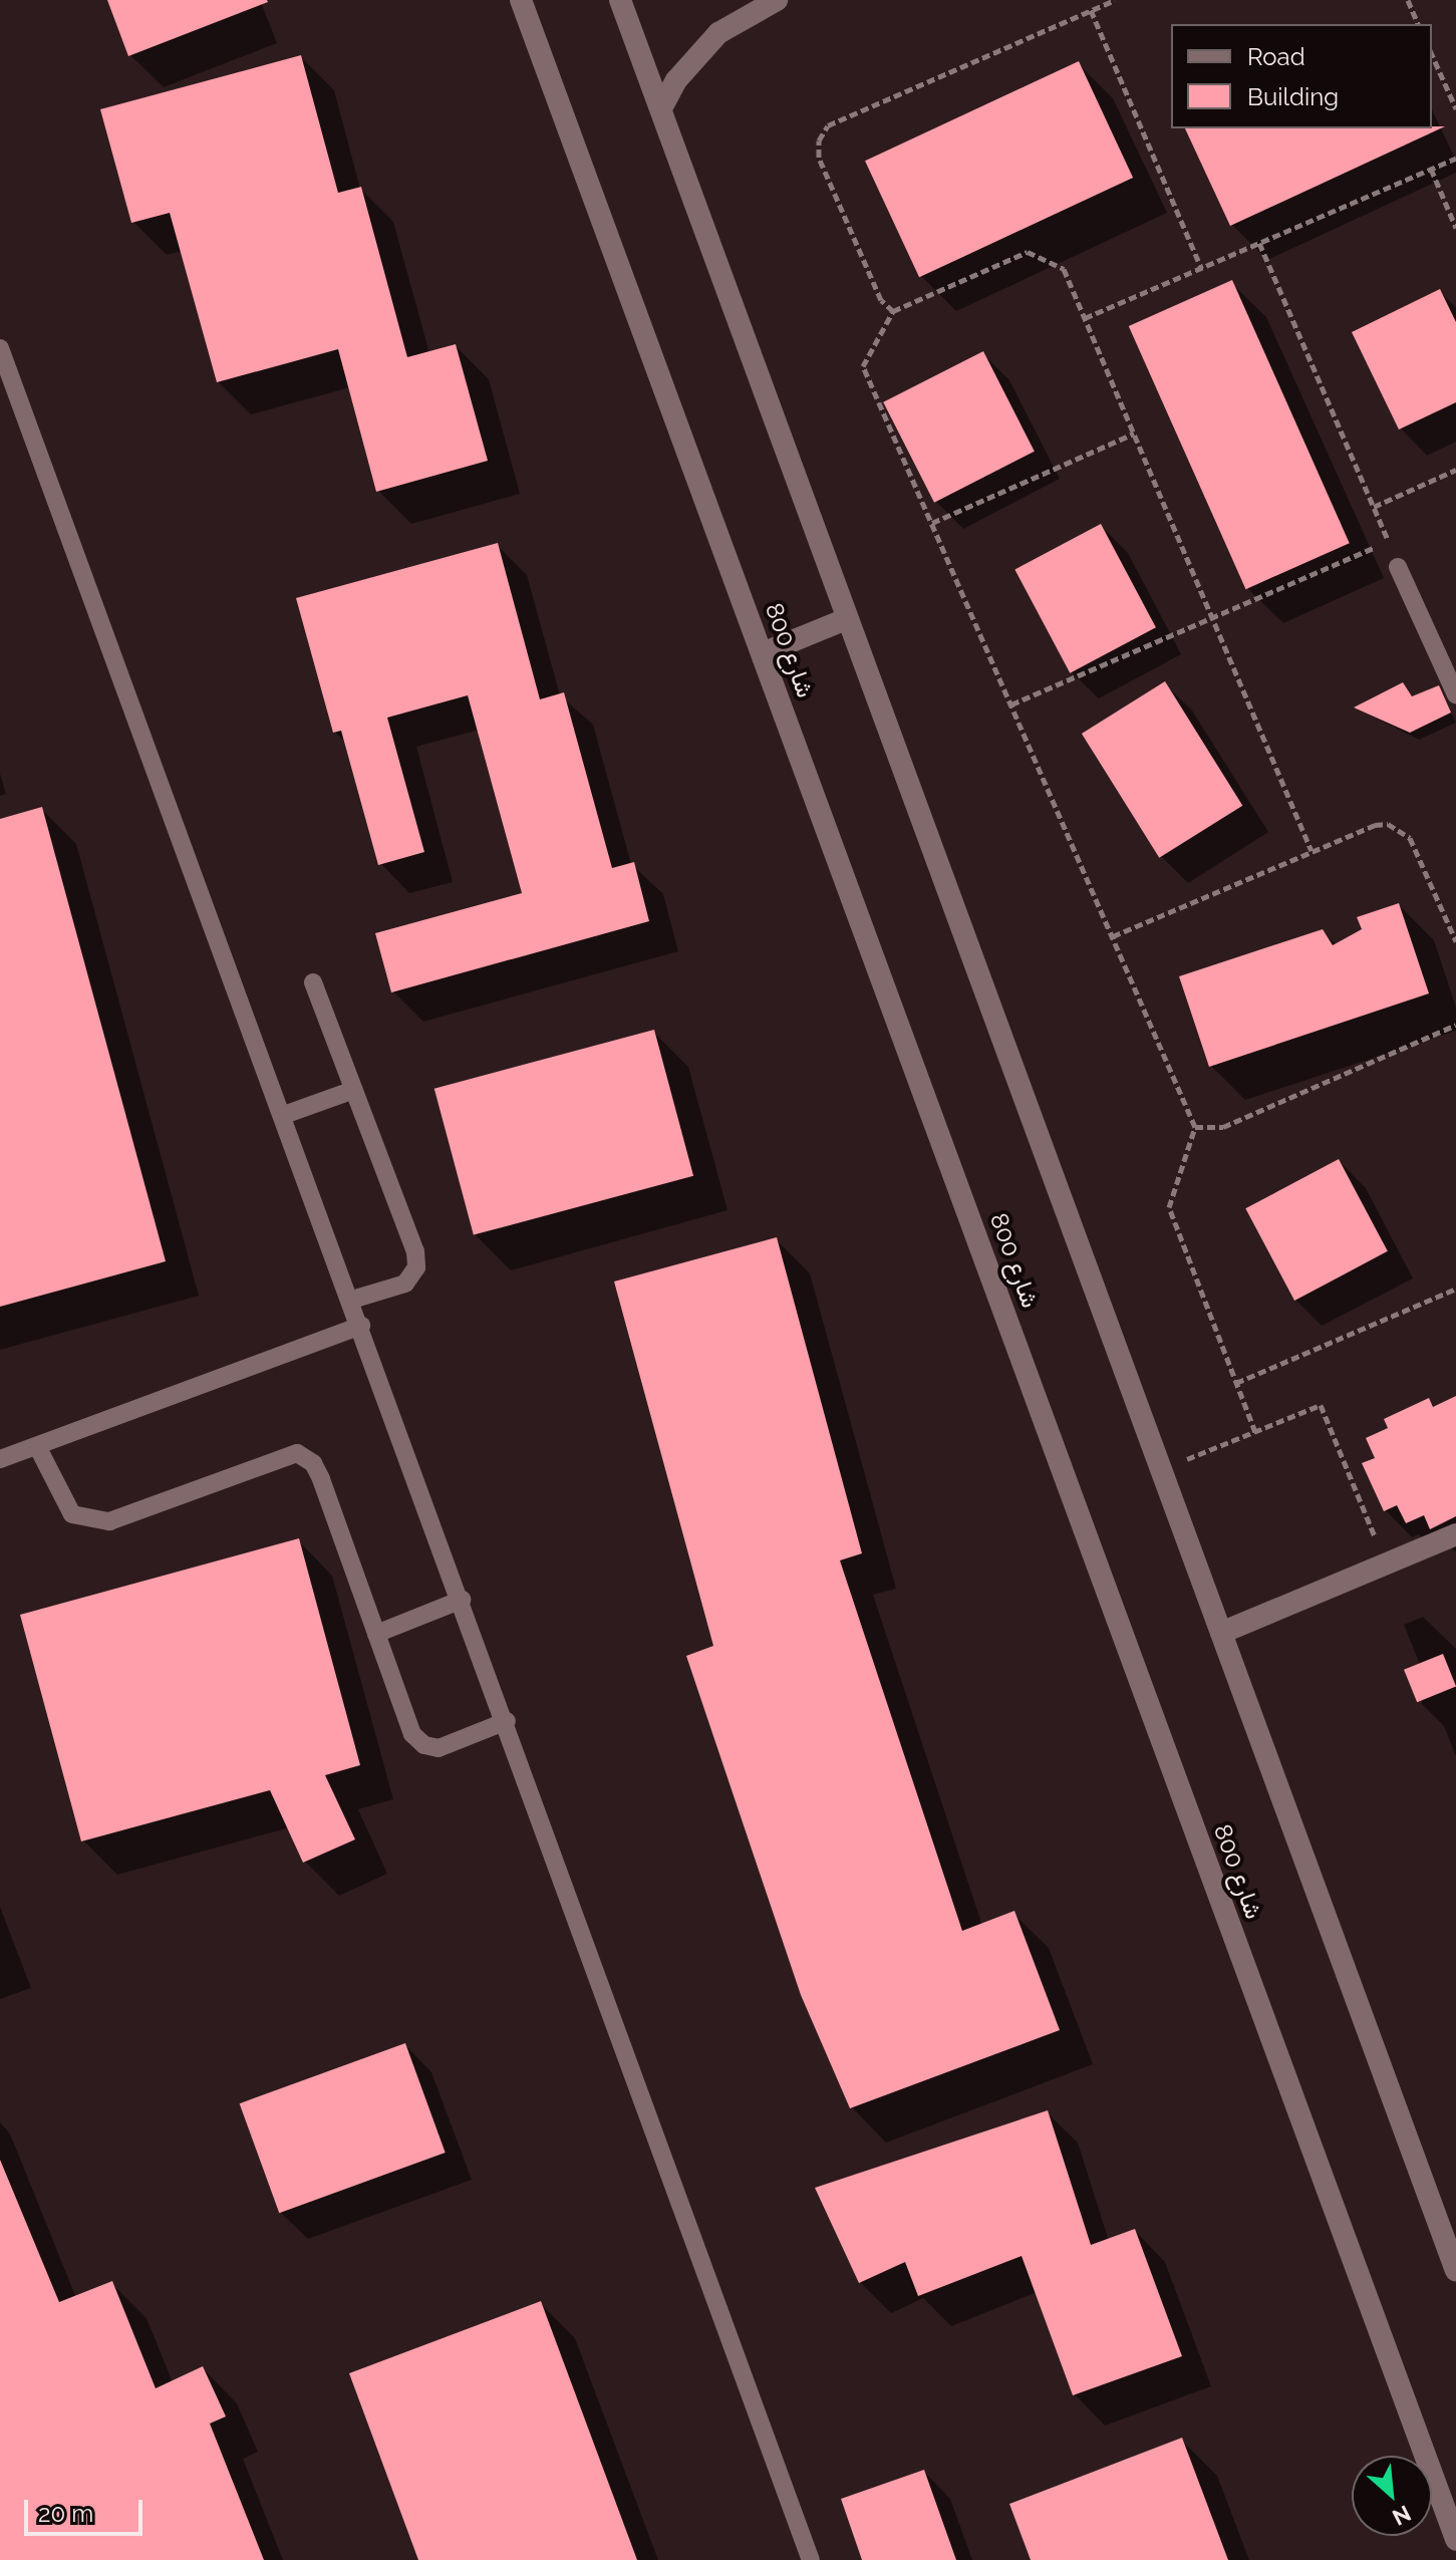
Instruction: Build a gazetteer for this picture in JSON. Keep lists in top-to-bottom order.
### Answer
{
  "streets": {
    "street": ["شارع 800"]
  },
  "legend": ["Road", "Building"],
  "scale_bar": "20 m",
  "north": "bottom right"
}
